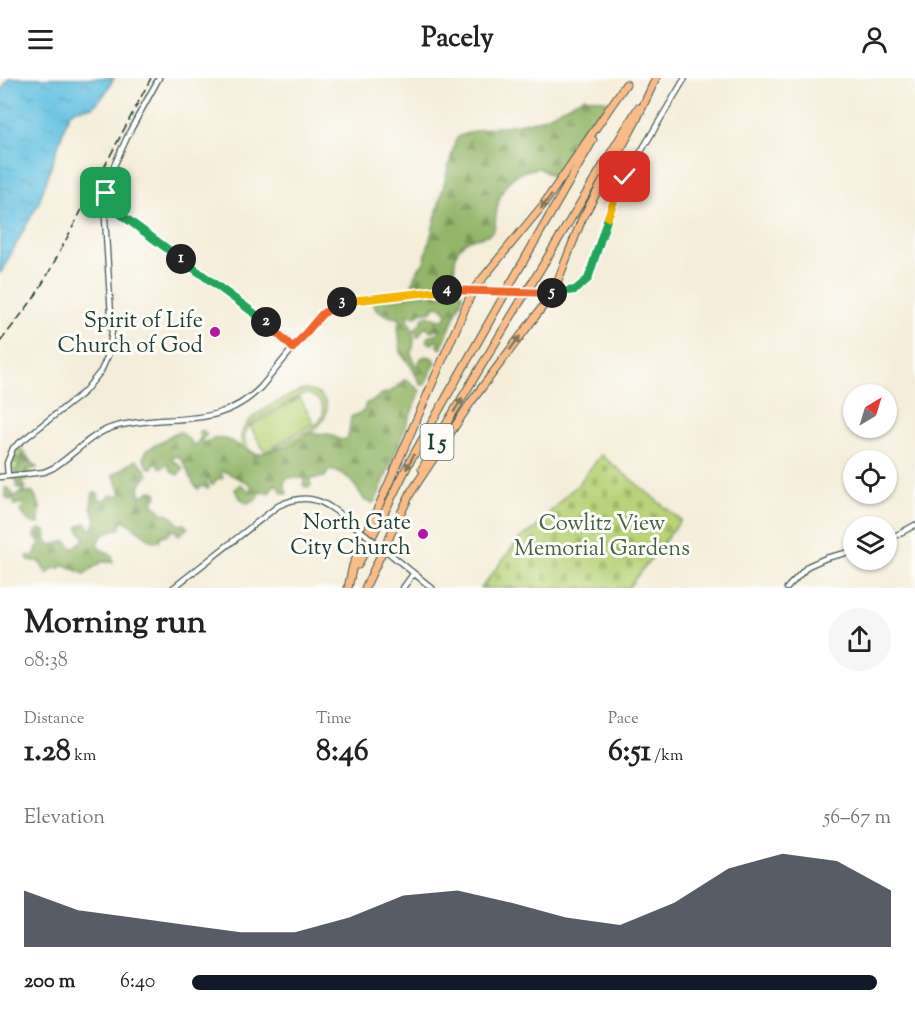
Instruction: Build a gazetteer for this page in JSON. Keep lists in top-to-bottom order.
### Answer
{
  "streets": {
    "highway": ["I 5"]
  },
  "parks": ["Cowlitz View Memorial Gardens"],
  "places": ["Spirit of Life Church of God", "North Gate City Church"],
  "north": "top right",
  "page": {
    "header": "Pacely",
    "pins": [
      "1",
      "4",
      "5",
      "3",
      "2"
    ],
    "heading": ["Morning run", "08:38"],
    "stats": [
      ["Distance", "1.28 km"],
      ["Time", "8:46"],
      ["Pace", "6:51 /km"]
    ],
    "chart": ["Elevation", "56–67 m"],
    "list": [
      {
        "name": "200 m",
        "note": "6:40"
      }
    ]
  }
}
